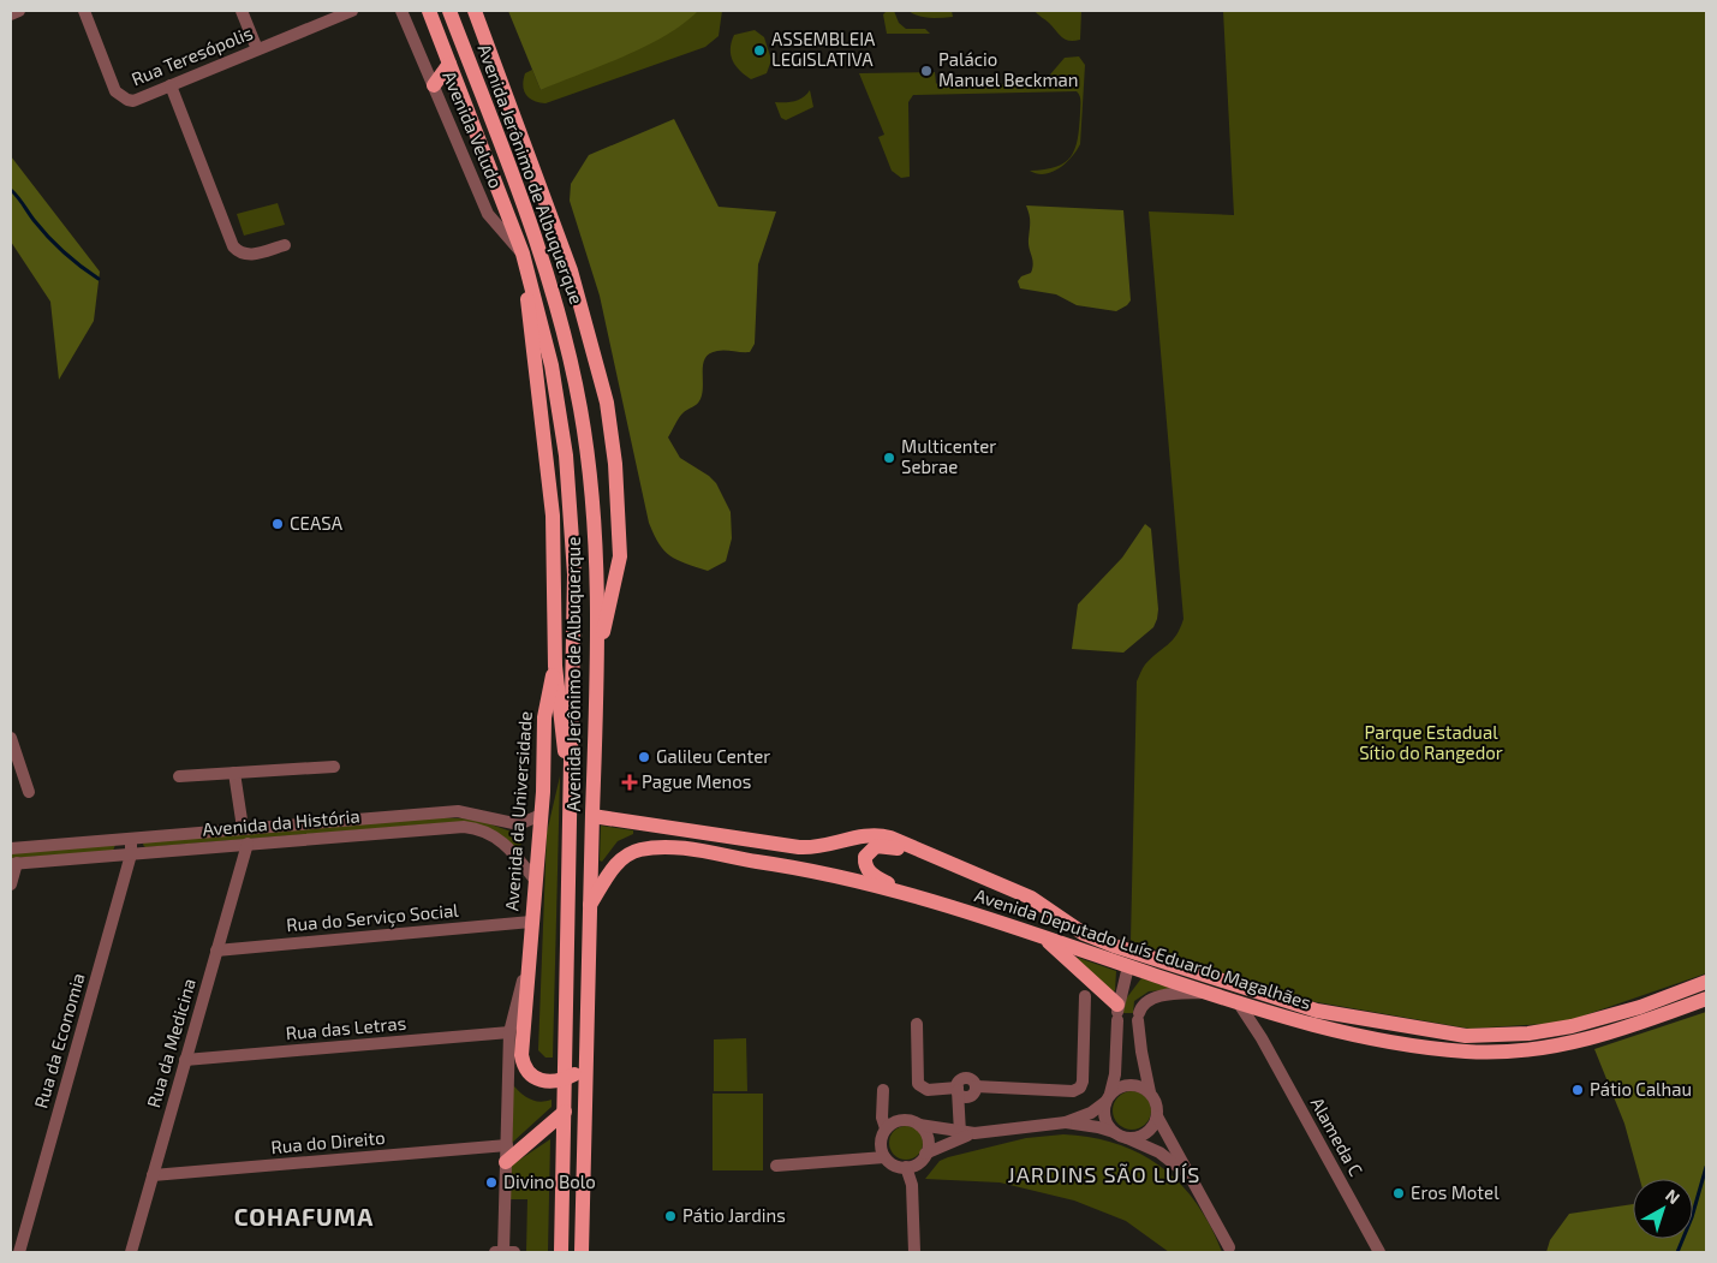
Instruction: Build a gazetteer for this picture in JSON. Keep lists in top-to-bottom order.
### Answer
{
  "streets": {
    "main road": ["Avenida Jerônimo de Albuquerque", "Avenida da Universidade", "Avenida Deputado Luís Eduardo Magalhães"],
    "street": [
      "Rua Teresópolis",
      "Avenida Veludo",
      "Avenida da História",
      "Rua do Serviço Social",
      "Rua das Letras",
      "Rua da Economia",
      "Rua da Medicina",
      "Alameda C",
      "Rua do Direito"
    ]
  },
  "crossings": [
    ["Avenida Veludo", "Avenida Jerônimo de Albuquerque"],
    ["Avenida Jerônimo de Albuquerque", "Avenida da Universidade"],
    ["Avenida Jerônimo de Albuquerque", "Avenida Deputado Luís Eduardo Magalhães"],
    ["Avenida da Universidade", "Avenida da História"],
    ["Avenida da Universidade", "Rua do Serviço Social"],
    ["Avenida da Universidade", "Rua das Letras"],
    ["Avenida da Universidade", "Rua do Direito"],
    ["Avenida da História", "Rua da Economia"],
    ["Avenida da História", "Rua da Medicina"],
    ["Rua do Serviço Social", "Rua da Medicina"],
    ["Avenida Deputado Luís Eduardo Magalhães", "Alameda C"],
    ["Rua das Letras", "Rua da Medicina"],
    ["Rua da Medicina", "Rua do Direito"]
  ],
  "districts": ["JARDINS SÃO LUÍS", "COHAFUMA"],
  "parks": ["Parque Estadual Sítio do Rangedor"],
  "places": {
    "other": [
      "ASSEMBLEIA LEGISLATIVA",
      "Palácio Manuel Beckman",
      "Multicenter Sebrae",
      "CEASA",
      "Galileu Center",
      "Pátio Calhau",
      "Divino Bolo",
      "Eros Motel",
      "Pátio Jardins"
    ],
    "health": ["Pague Menos"]
  },
  "north": "top right"
}
